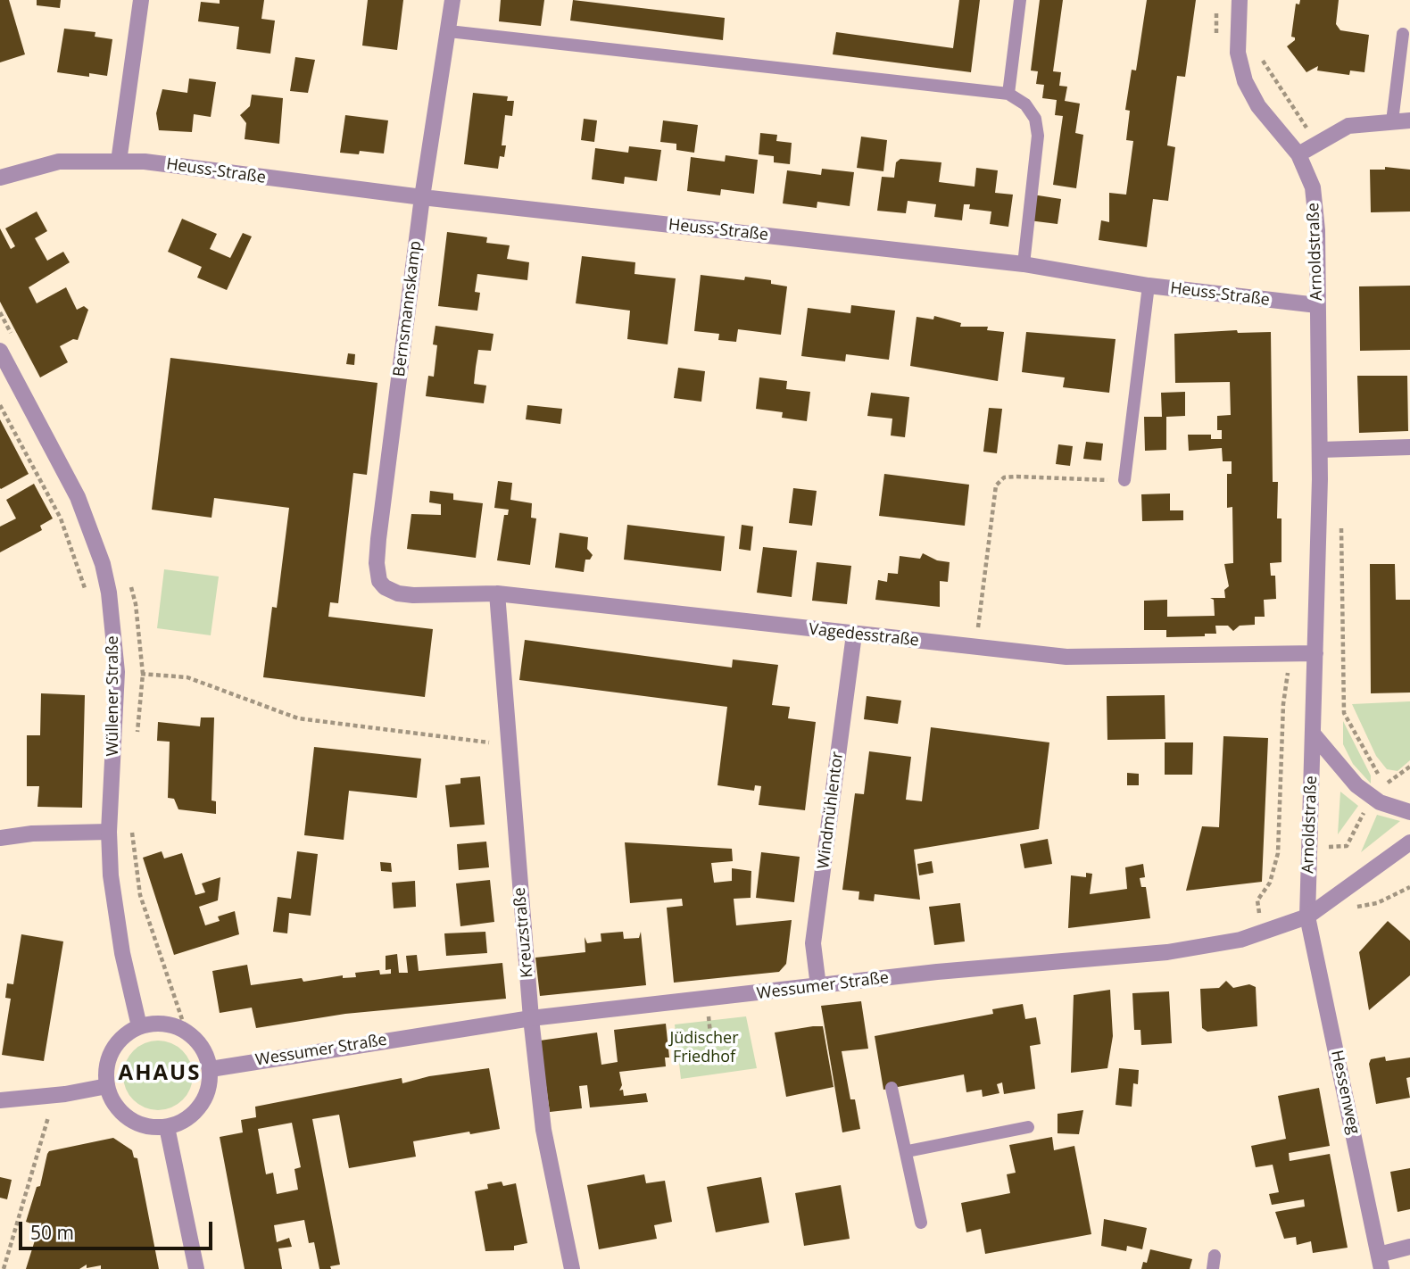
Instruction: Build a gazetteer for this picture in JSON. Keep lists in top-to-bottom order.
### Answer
{
  "streets": {
    "street": [
      "Heuss-Straße",
      "Arnoldstraße",
      "Bernsmannskamp",
      "Vagedesstraße",
      "Wüllener Straße",
      "Windmühlentor",
      "Kreuzstraße",
      "Wessumer Straße",
      "Hessenweg"
    ]
  },
  "crossings": [
    ["Heuss-Straße", "Arnoldstraße"],
    ["Heuss-Straße", "Bernsmannskamp"],
    ["Arnoldstraße", "Vagedesstraße"],
    ["Arnoldstraße", "Wessumer Straße"],
    ["Arnoldstraße", "Hessenweg"],
    ["Bernsmannskamp", "Vagedesstraße"],
    ["Vagedesstraße", "Windmühlentor"],
    ["Vagedesstraße", "Kreuzstraße"],
    ["Wüllener Straße", "Wessumer Straße"],
    ["Windmühlentor", "Wessumer Straße"],
    ["Kreuzstraße", "Wessumer Straße"],
    ["Wessumer Straße", "Hessenweg"]
  ],
  "districts": ["AHAUS"],
  "parks": ["Jüdischer Friedhof"],
  "scale_bar": "50 m"
}
